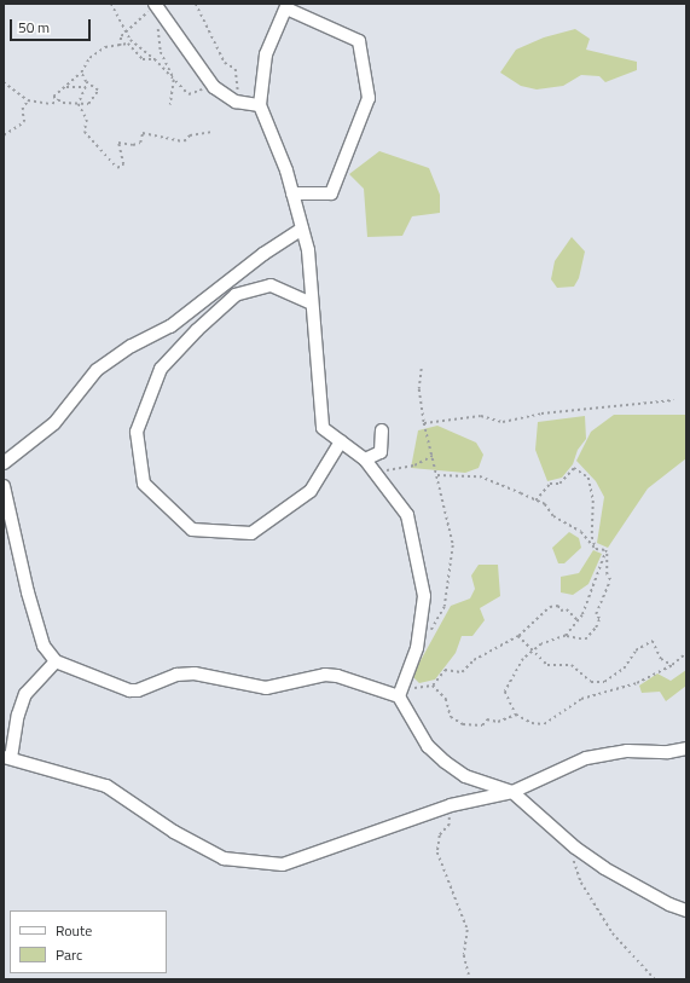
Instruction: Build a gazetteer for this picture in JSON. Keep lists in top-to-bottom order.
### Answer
{
  "legend": ["Route", "Parc"],
  "scale_bar": "50 m"
}
